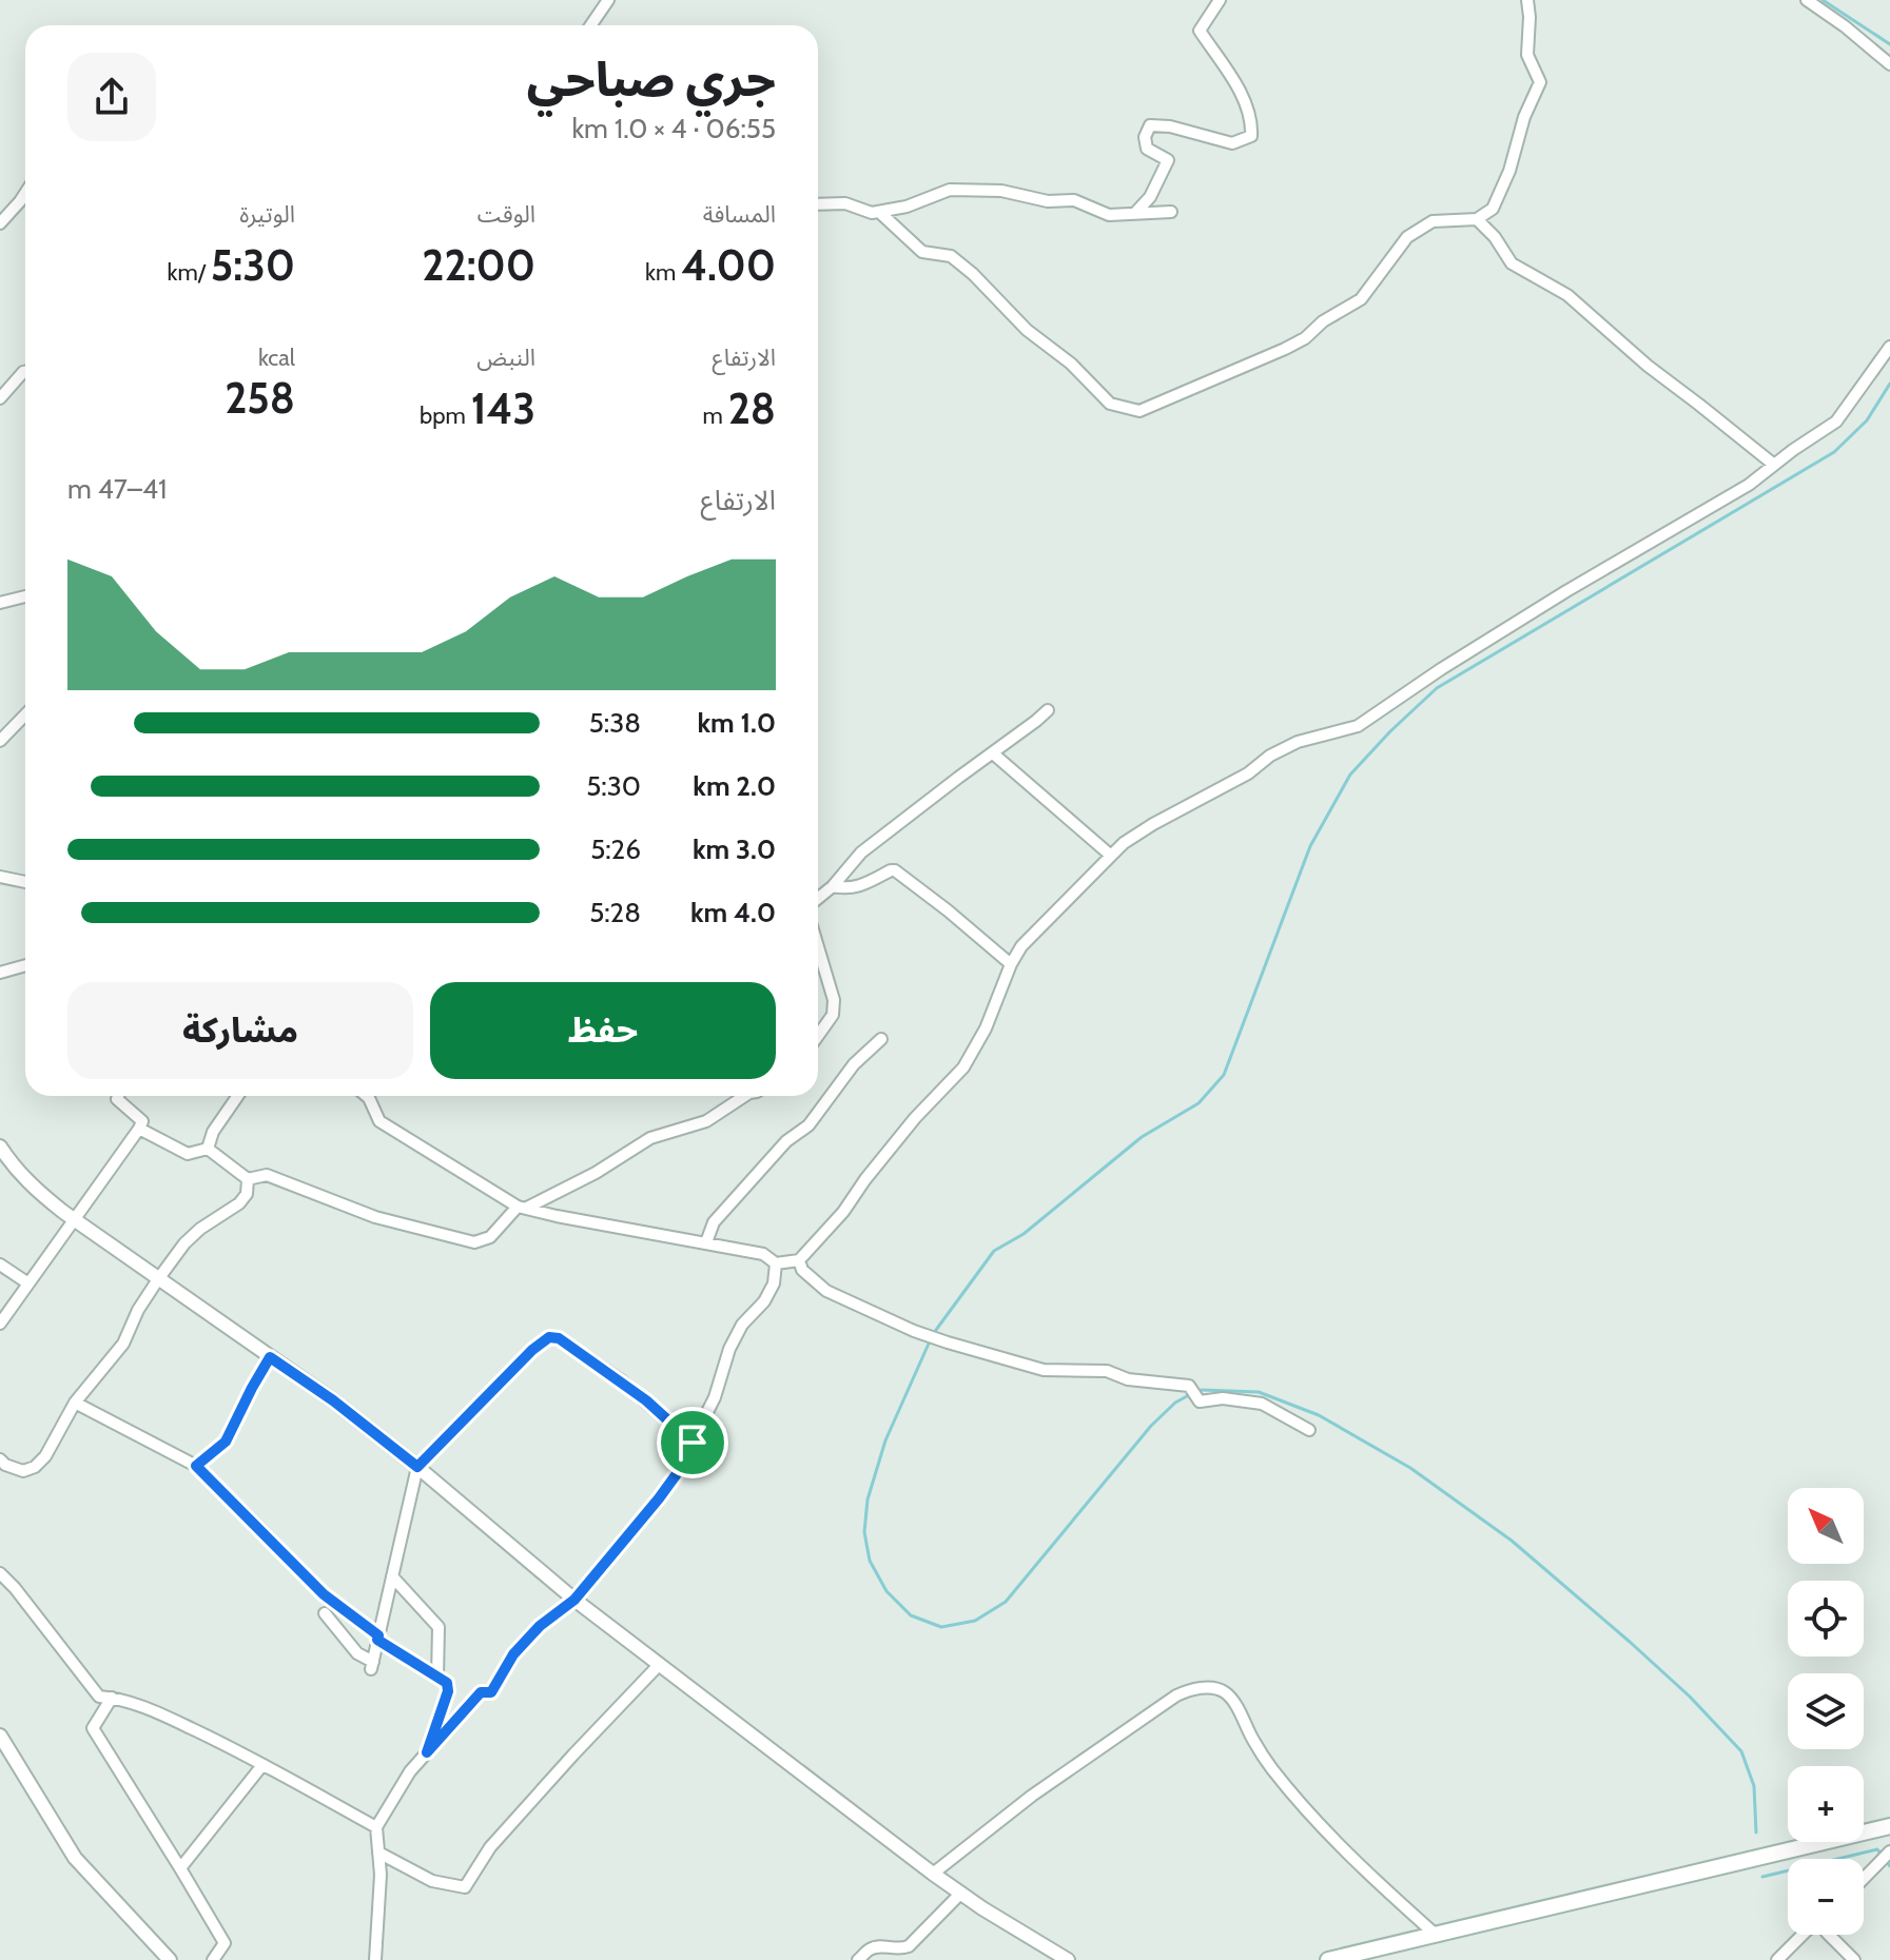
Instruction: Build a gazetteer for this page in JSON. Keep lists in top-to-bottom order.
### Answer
{
  "north": "top left",
  "page": {
    "heading": ["جري صباحي", "06:55 · 4 × 1.0 km"],
    "stats": [
      ["المسافة", "4.00 km"],
      ["الوقت", "22:00"],
      ["الوتيرة", "5:30 /km"],
      ["الارتفاع", "28 m"],
      ["النبض", "143 bpm"],
      ["kcal", "258"]
    ],
    "chart": ["الارتفاع", "41–47 m"],
    "list": [
      {
        "name": "1.0 km",
        "note": "5:38"
      },
      {
        "name": "2.0 km",
        "note": "5:30"
      },
      {
        "name": "3.0 km",
        "note": "5:26"
      },
      {
        "name": "4.0 km",
        "note": "5:28"
      }
    ],
    "buttons": ["حفظ", "مشاركة"],
    "map_buttons": ["+", "−"]
  }
}
